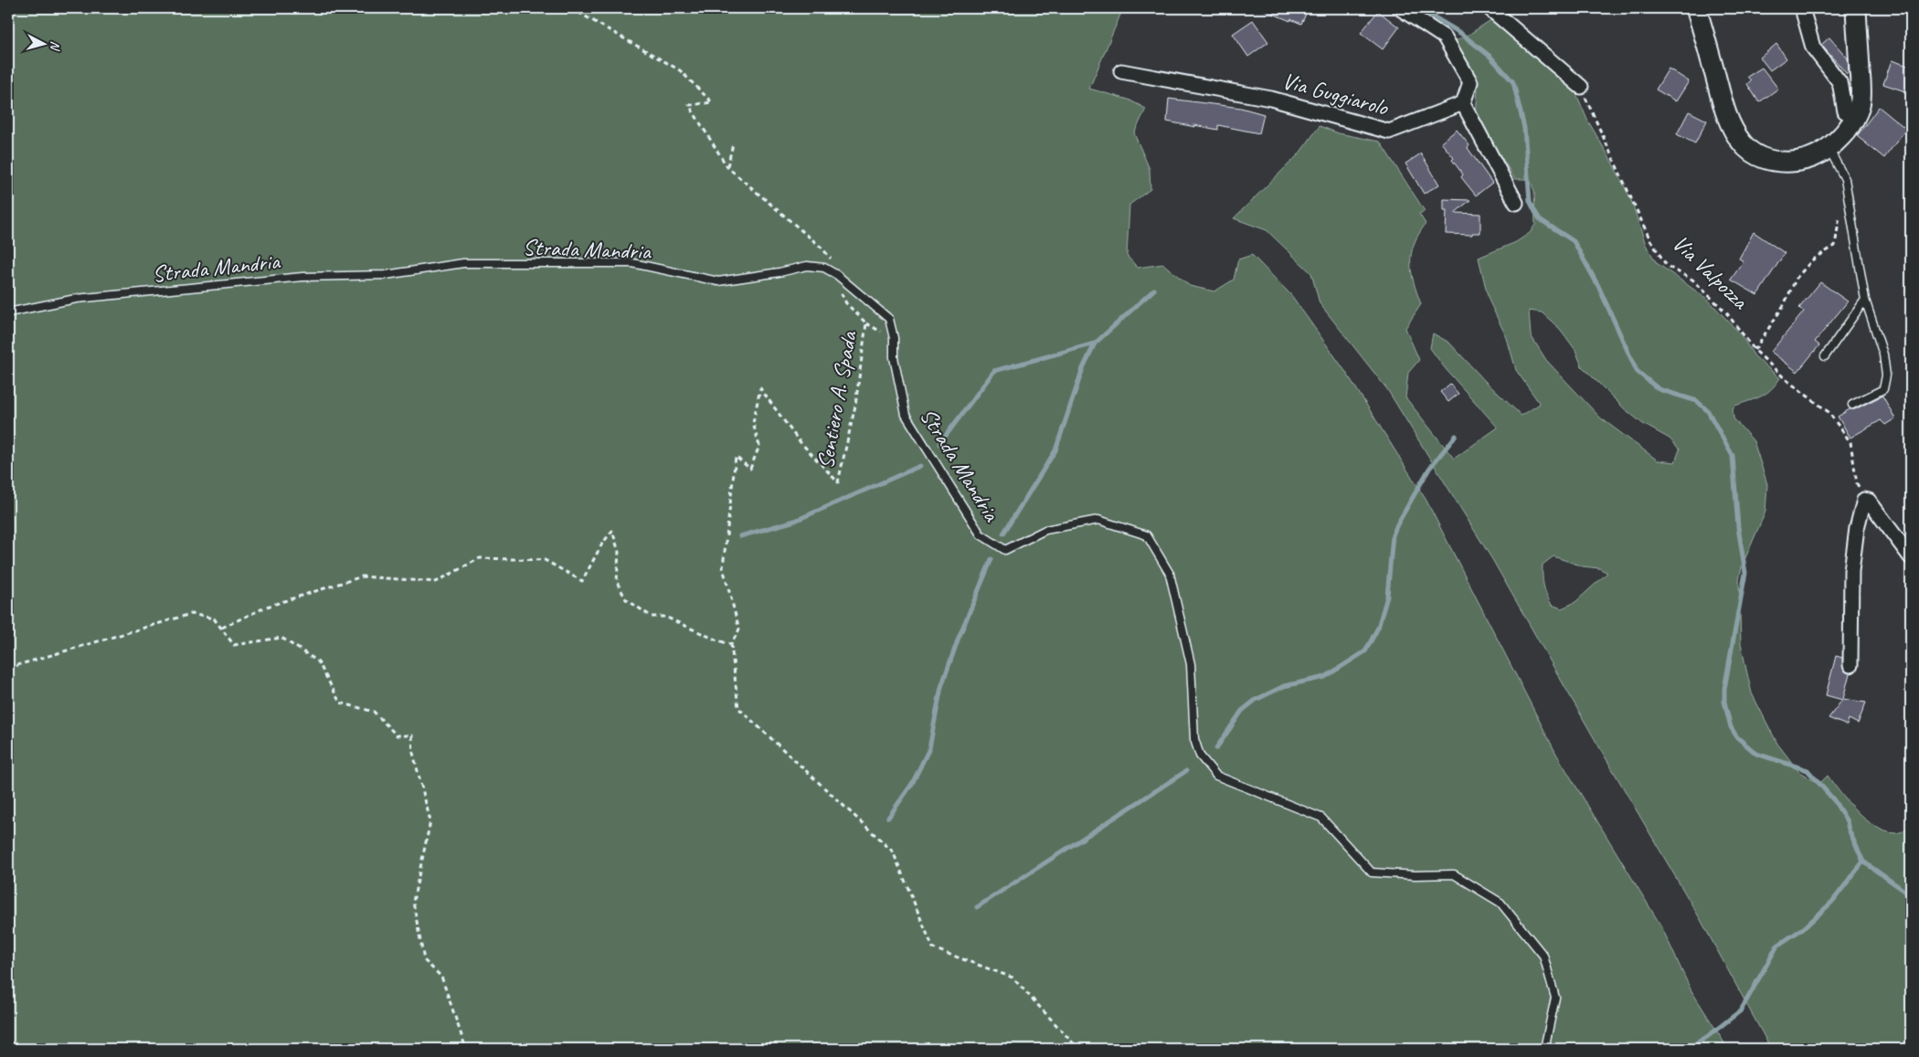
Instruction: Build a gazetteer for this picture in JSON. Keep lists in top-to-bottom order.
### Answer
{
  "streets": {
    "street": ["Via Guggiarolo"],
    "lane": ["Strada Mandria"],
    "path": ["Via Valpozza", "Sentiero A. Spada"]
  },
  "crossings": [
    ["Strada Mandria", "Sentiero A. Spada"]
  ],
  "north": "right"
}
